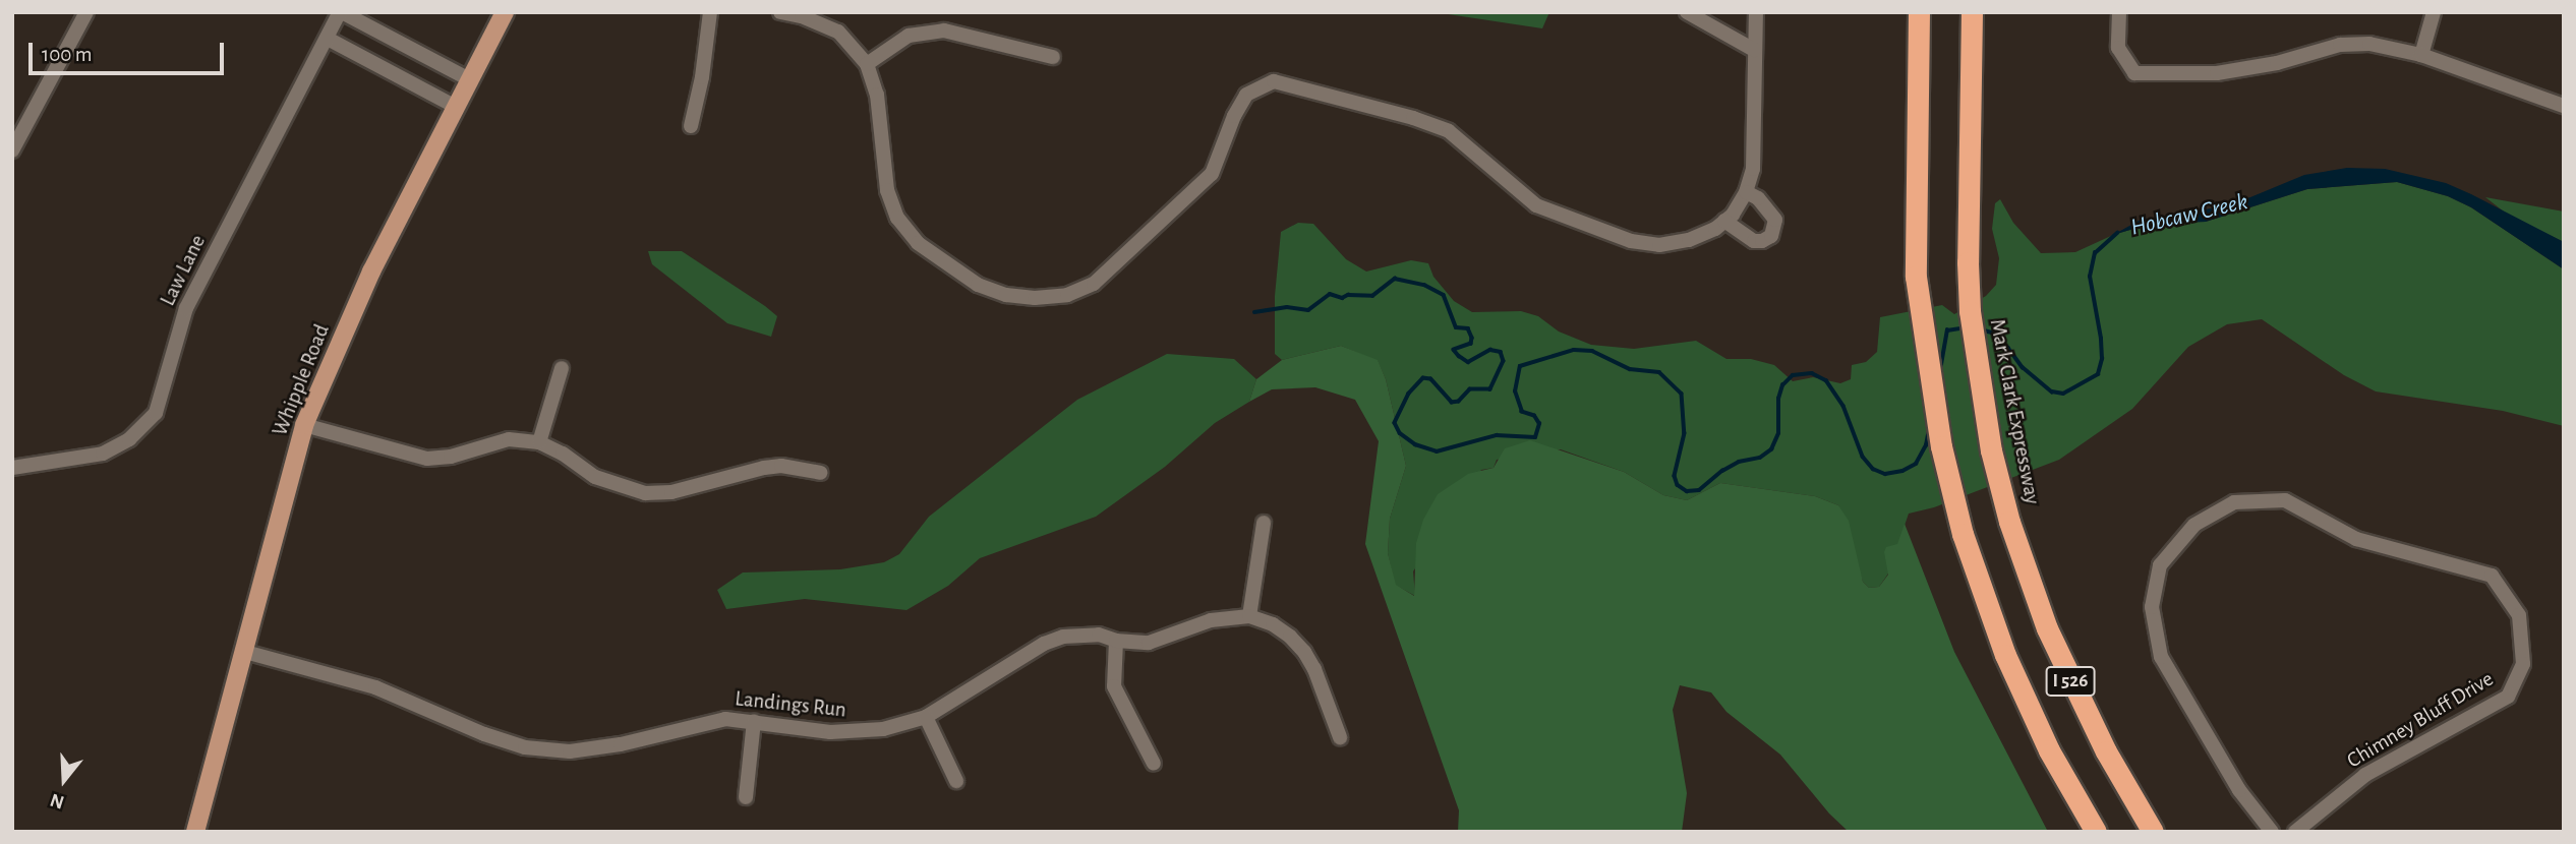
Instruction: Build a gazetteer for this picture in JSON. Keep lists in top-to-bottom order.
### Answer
{
  "streets": {
    "highway": ["Mark Clark Expressway", "I 526"],
    "main road": ["Whipple Road"],
    "street": ["Law Lane", "Landings Run", "Chimney Bluff Drive"]
  },
  "crossings": [
    ["Whipple Road", "Landings Run"]
  ],
  "water": ["Hobcaw Creek"],
  "scale_bar": "100 m",
  "north": "bottom"
}
